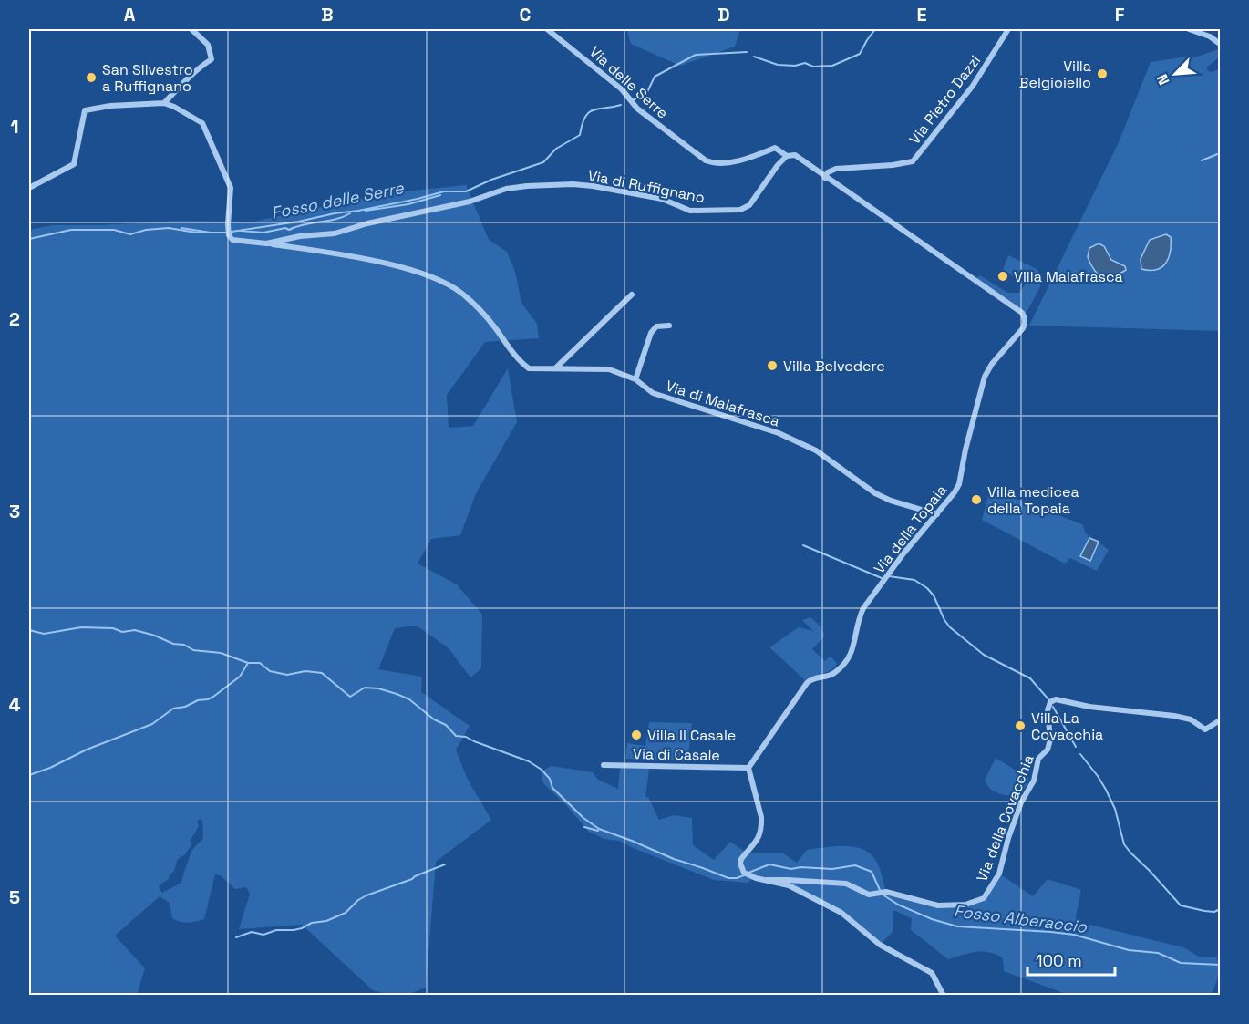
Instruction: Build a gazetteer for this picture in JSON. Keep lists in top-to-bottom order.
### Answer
{
  "streets": {
    "street": [
      "Via delle Serre",
      "Via Pietro Dazzi",
      "Via di Ruffignano",
      "Via di Malafrasca",
      "Via della Topaia",
      "Via di Casale",
      "Via della Covacchia"
    ]
  },
  "crossings": [
    ["Via delle Serre", "Via di Ruffignano"],
    ["Via Pietro Dazzi", "Via della Topaia"],
    ["Via di Ruffignano", "Via di Malafrasca"],
    ["Via di Malafrasca", "Via della Topaia"],
    ["Via della Topaia", "Via di Casale"]
  ],
  "water": ["Fosso delle Serre", "Fosso Alberaccio"],
  "places": [
    "Villa Belgioiello",
    "San Silvestro a Ruffignano",
    "Villa Malafrasca",
    "Villa Belvedere",
    "Villa medicea della Topaia",
    "Villa La Covacchia",
    "Villa Il Casale"
  ],
  "scale_bar": "100 m",
  "north": "bottom left",
  "grid": {
    "columns": [
      "A",
      "B",
      "C",
      "D",
      "E",
      "F"
    ],
    "rows": [
      "1",
      "2",
      "3",
      "4",
      "5"
    ]
  }
}
